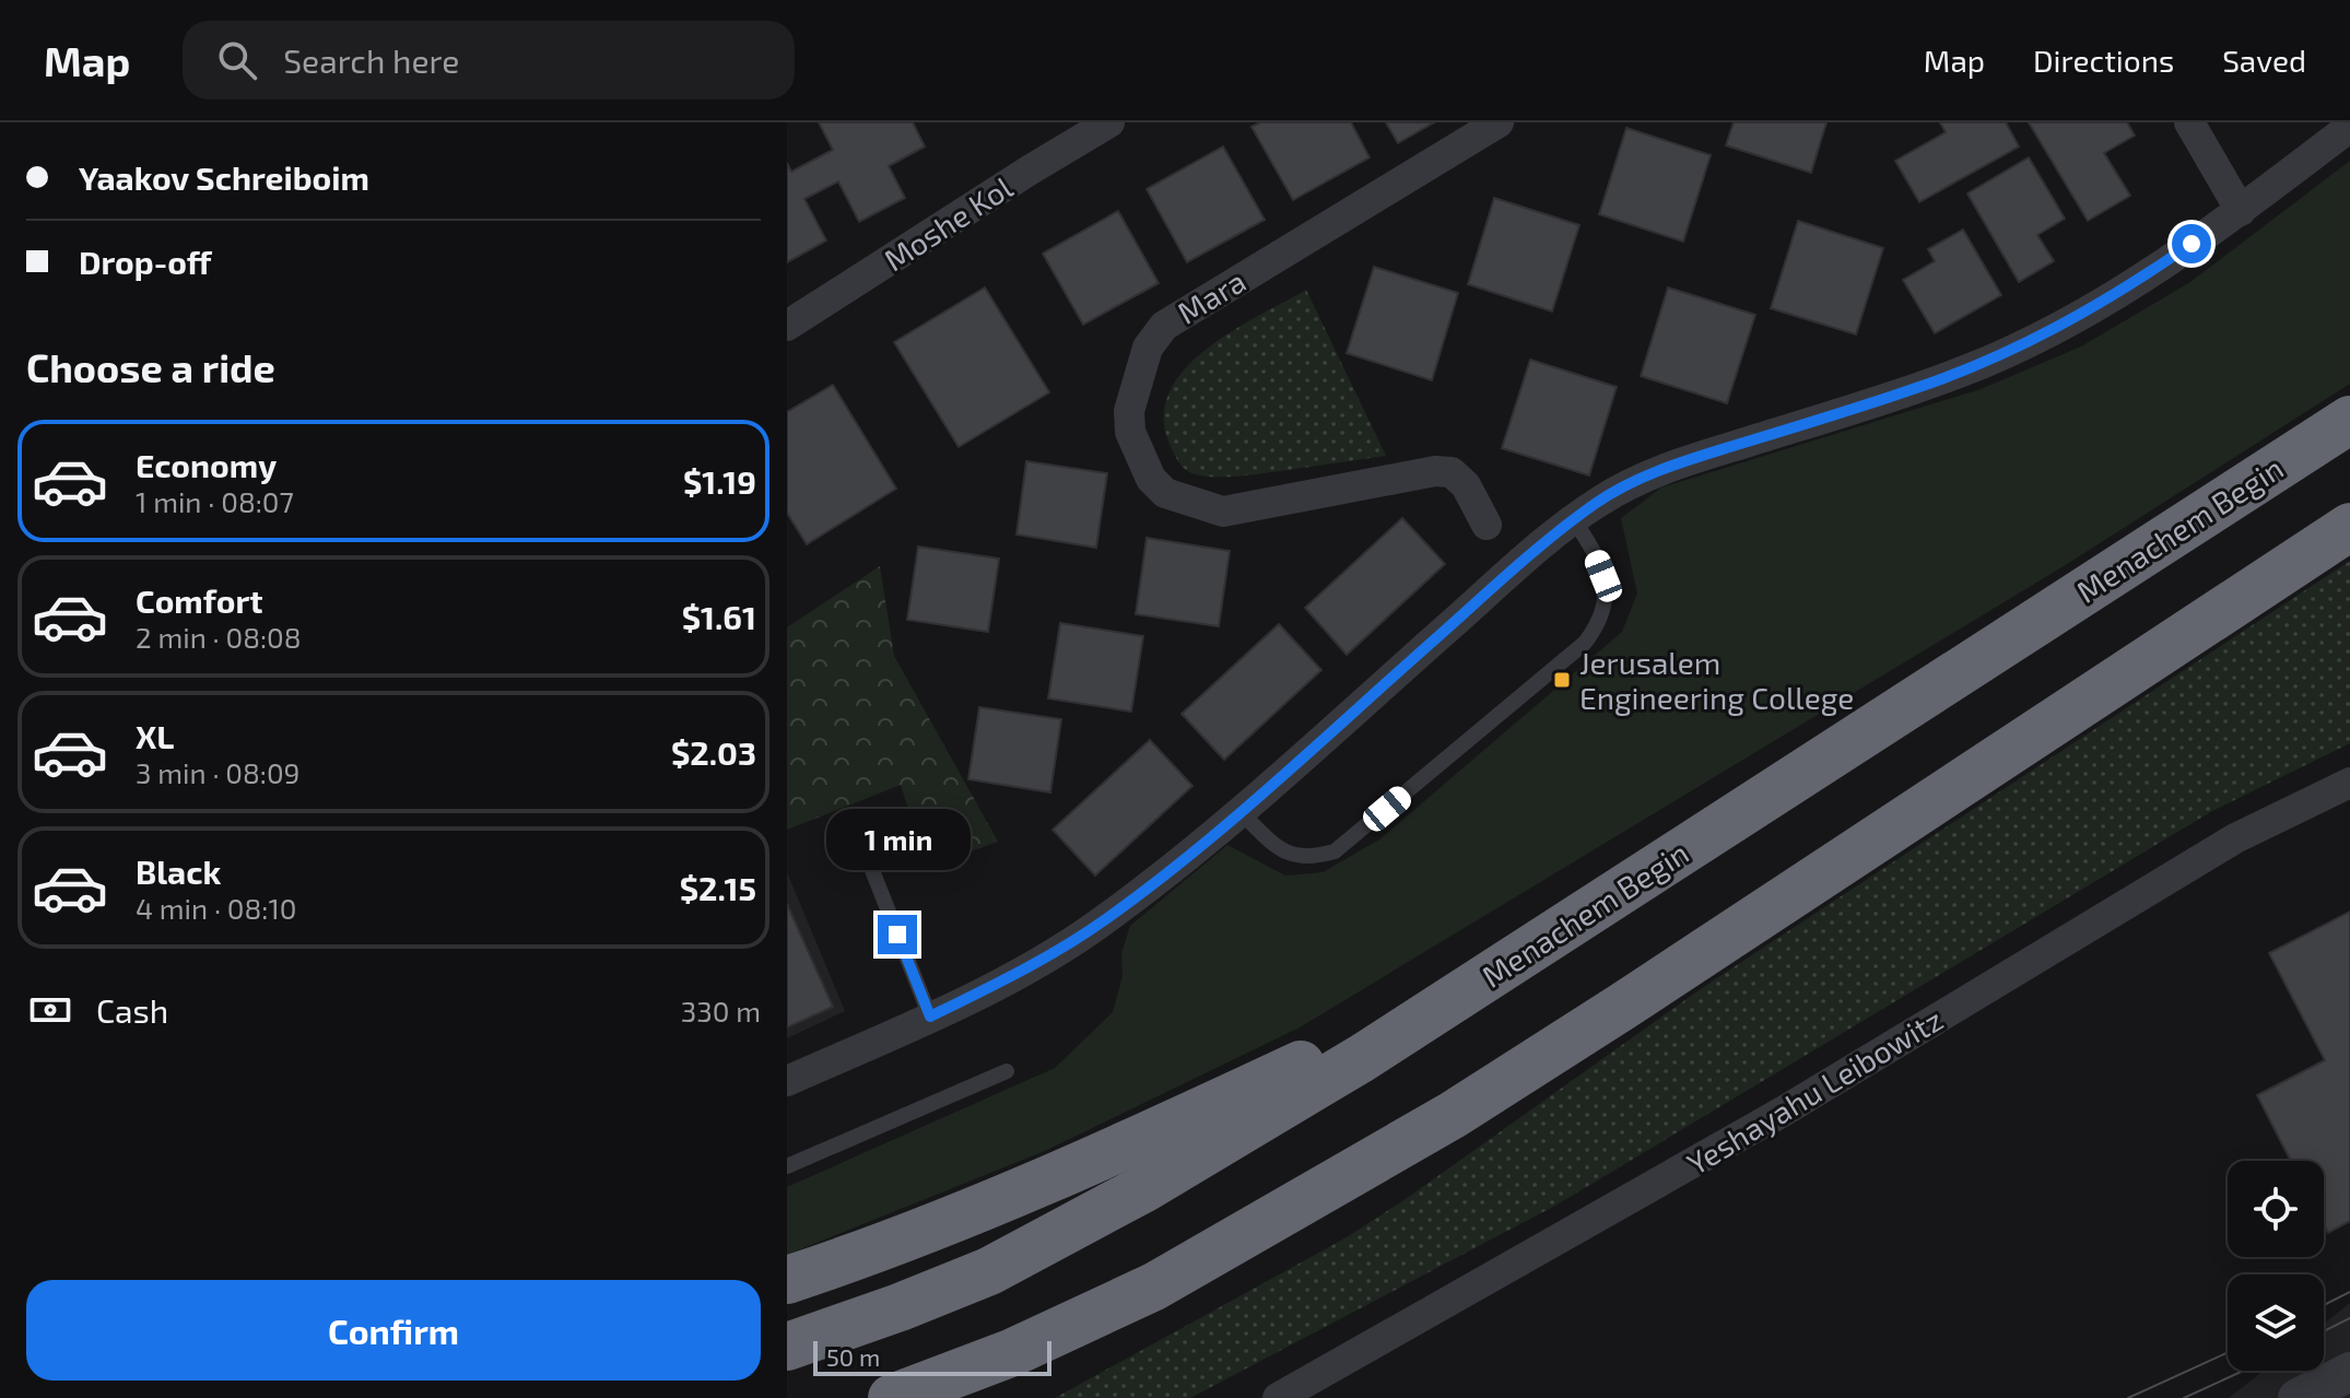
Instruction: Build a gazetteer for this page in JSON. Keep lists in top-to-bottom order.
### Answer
{
  "streets": {
    "highway": ["Menachem Begin"],
    "street": ["Moshe Kol", "Mara", "Yeshayahu Leibowitz"]
  },
  "places": {
    "transit": ["Jerusalem Engineering College"]
  },
  "scale_bar": "50 m",
  "page": {
    "header": "Map",
    "search": "Search here",
    "nav": ["Map", "Directions", "Saved"],
    "banner": ["Yaakov Schreiboim", "Drop-off"],
    "heading": "Choose a ride",
    "list": [
      {
        "name": "Economy",
        "note": "1 min · 08:07",
        "value": "$1.19"
      },
      {
        "name": "Comfort",
        "note": "2 min · 08:08",
        "value": "$1.61"
      },
      {
        "name": "XL",
        "note": "3 min · 08:09",
        "value": "$2.03"
      },
      {
        "name": "Black",
        "note": "4 min · 08:10",
        "value": "$2.15"
      }
    ],
    "bubble": "1 min",
    "pay": ["Cash", "330 m"],
    "buttons": "Confirm",
    "scale": "50 m"
  }
}
